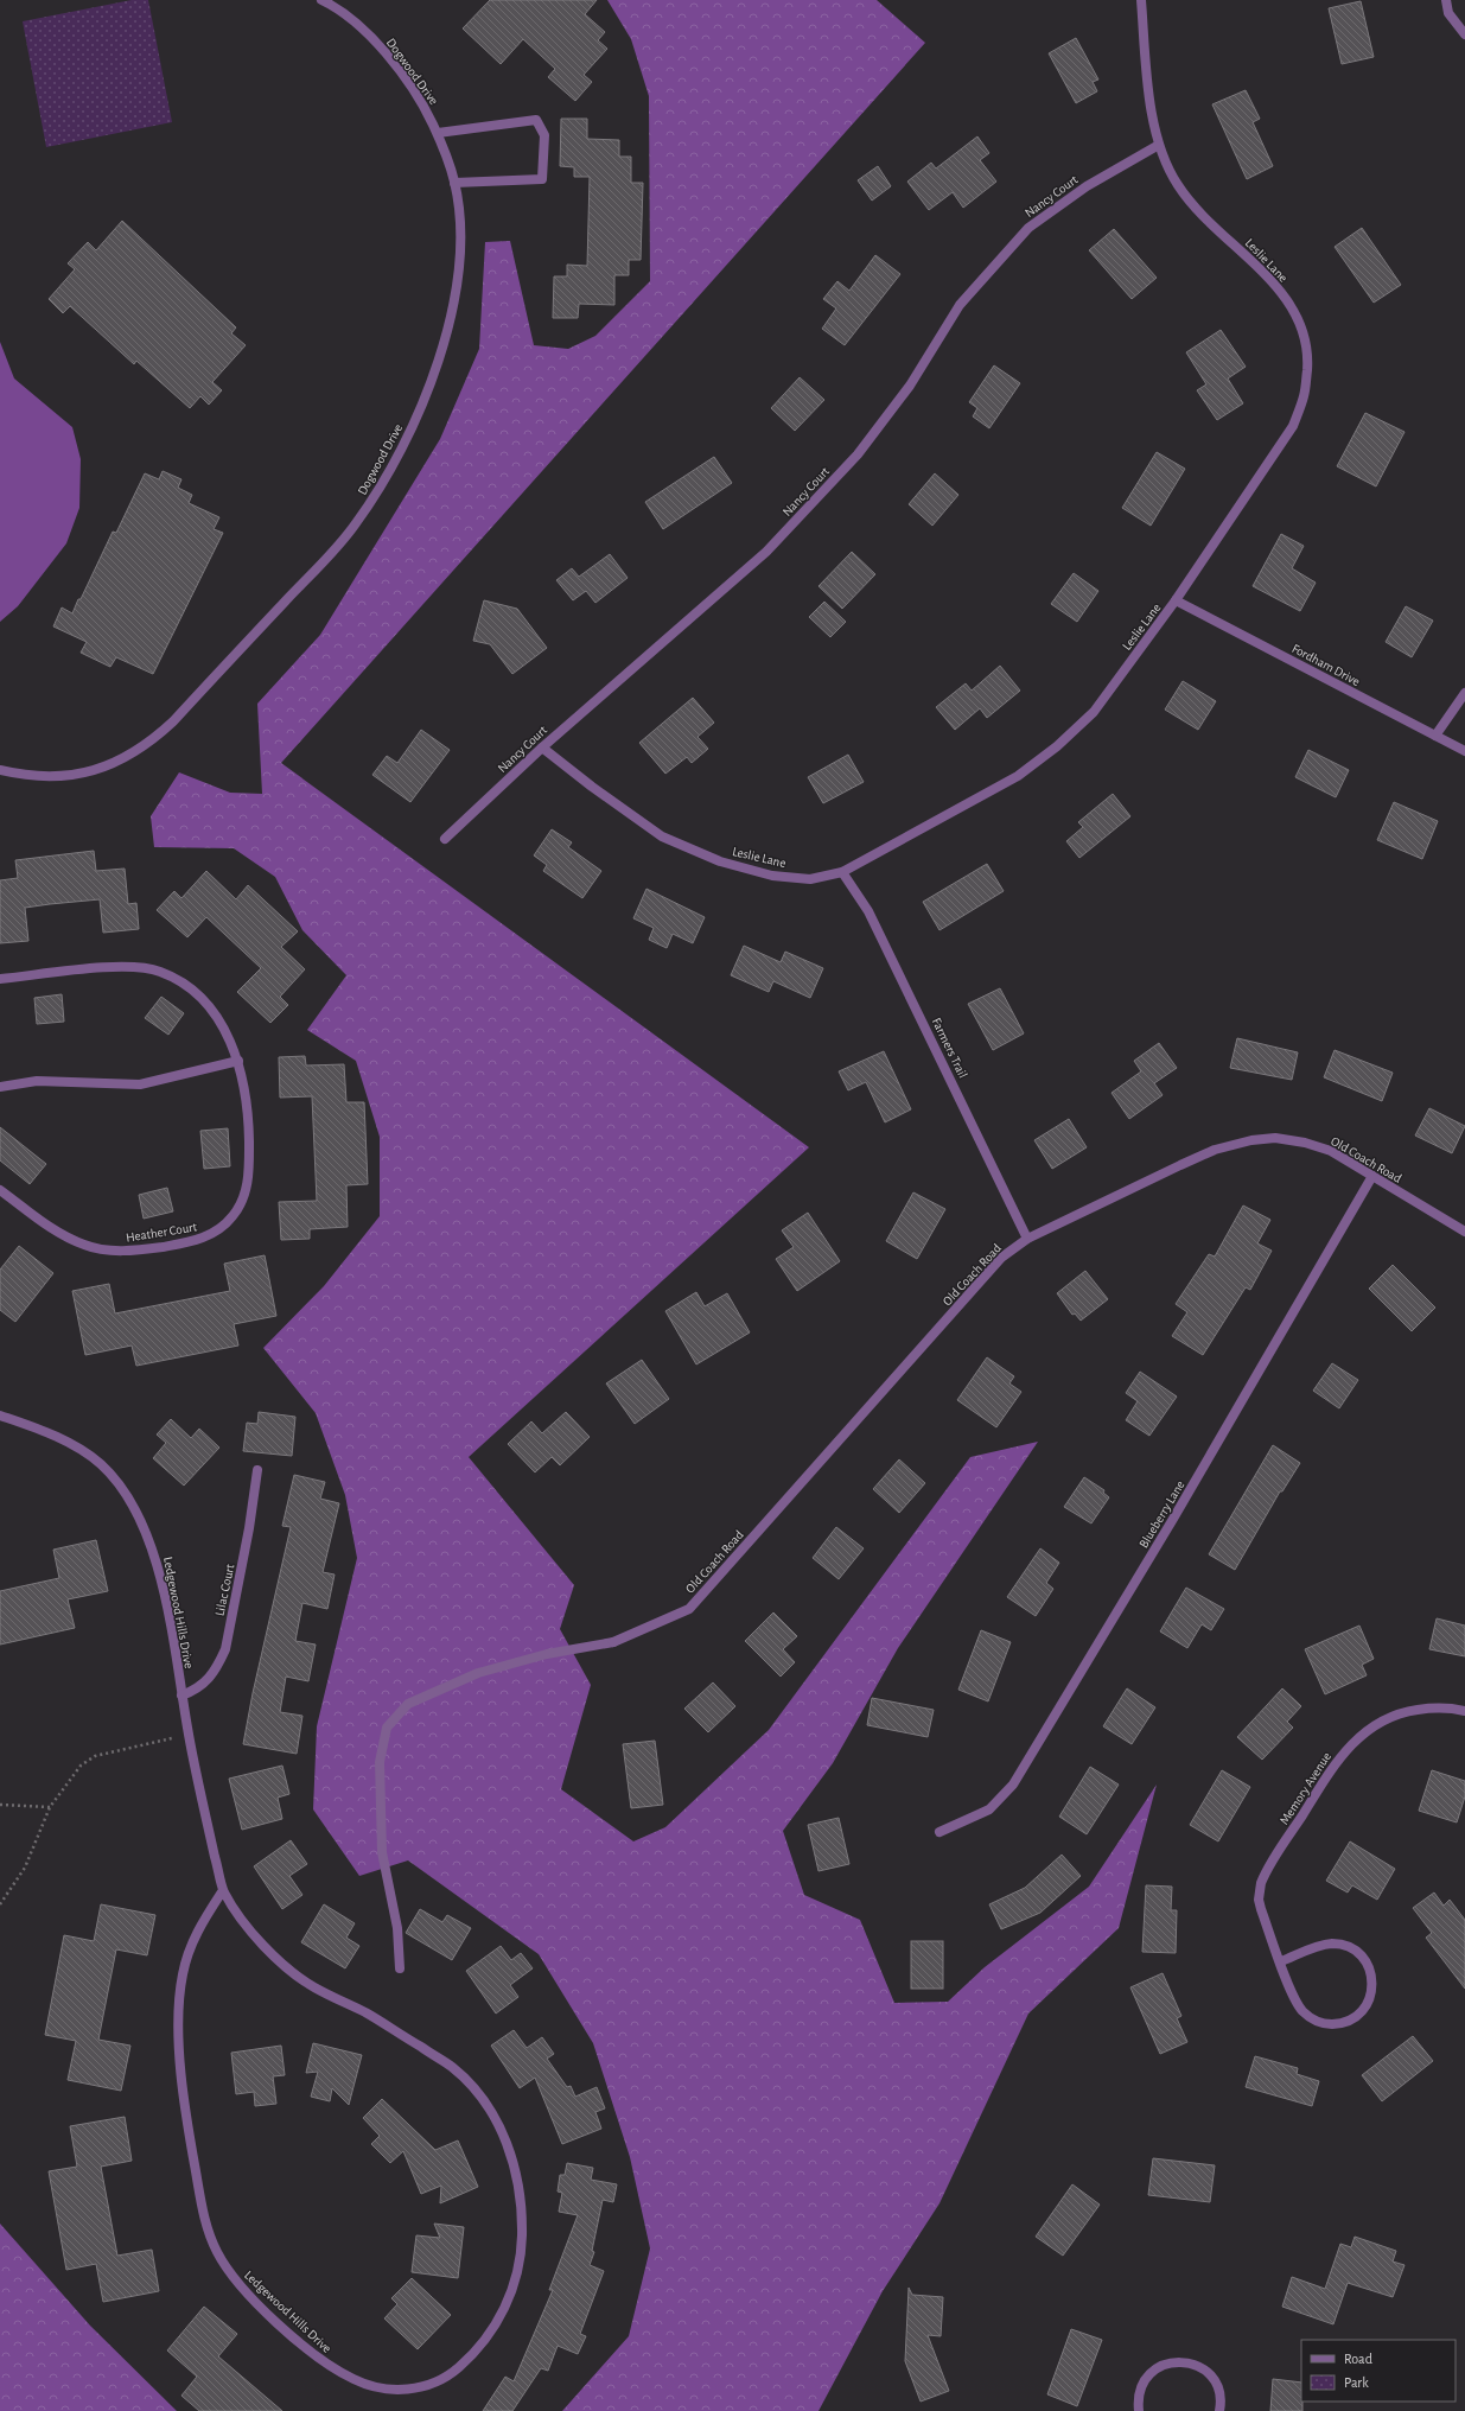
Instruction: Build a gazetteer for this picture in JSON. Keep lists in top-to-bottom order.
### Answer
{
  "streets": {
    "street": [
      "Dogwood Drive",
      "Nancy Court",
      "Leslie Lane",
      "Fordham Drive",
      "Farmers Trail",
      "Old Coach Road",
      "Heather Court",
      "Blueberry Lane",
      "Lilac Court",
      "Ledgewood Hills Drive",
      "Memory Avenue"
    ]
  },
  "crossings": [
    ["Nancy Court", "Leslie Lane"],
    ["Leslie Lane", "Fordham Drive"],
    ["Leslie Lane", "Farmers Trail"],
    ["Farmers Trail", "Old Coach Road"],
    ["Old Coach Road", "Blueberry Lane"],
    ["Lilac Court", "Ledgewood Hills Drive"]
  ],
  "legend": ["Road", "Park"]
}
